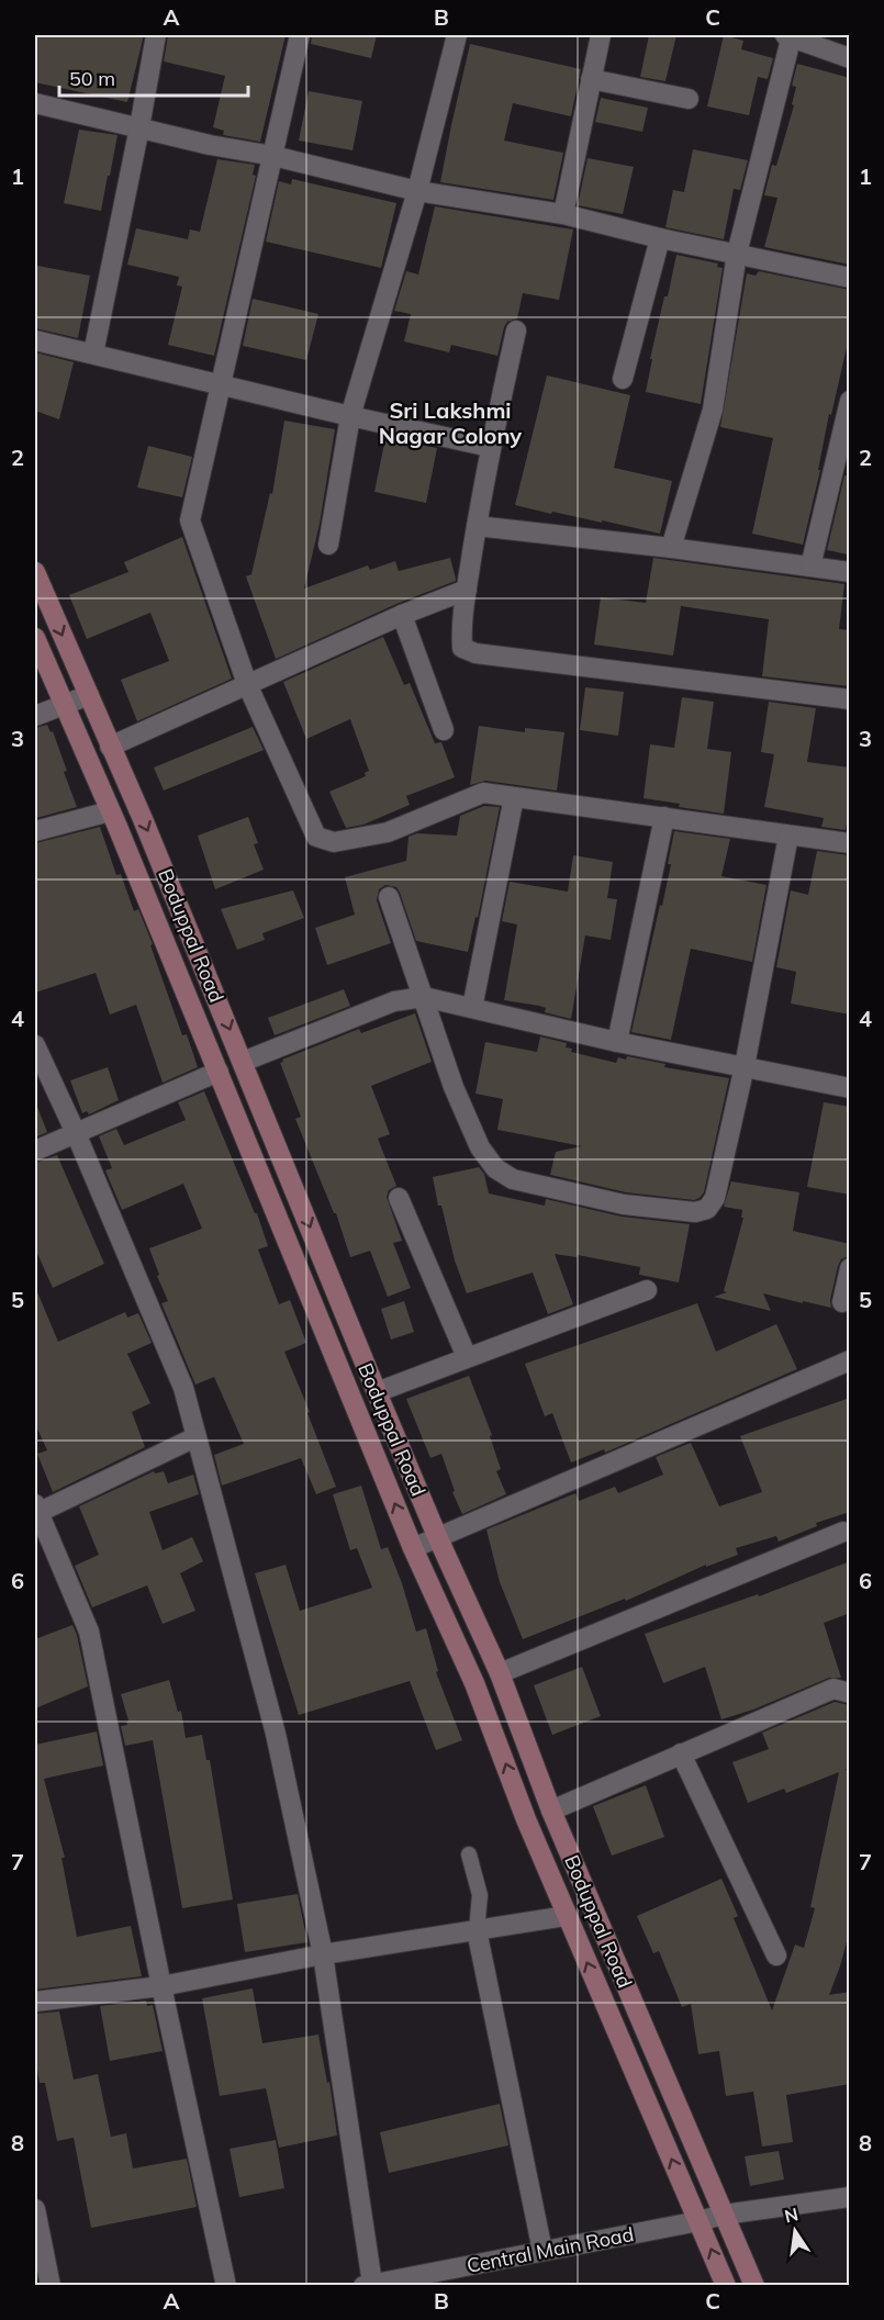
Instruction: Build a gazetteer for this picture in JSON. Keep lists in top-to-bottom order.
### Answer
{
  "streets": {
    "street": ["Boduppal Road", "Central Main Road"]
  },
  "crossings": [
    ["Boduppal Road", "Central Main Road"]
  ],
  "districts": ["Sri Lakshmi Nagar Colony"],
  "scale_bar": "50 m",
  "north": "top",
  "grid": {
    "columns": ["A", "B", "C"],
    "rows": [
      "1",
      "2",
      "3",
      "4",
      "5",
      "6",
      "7",
      "8"
    ]
  }
}
